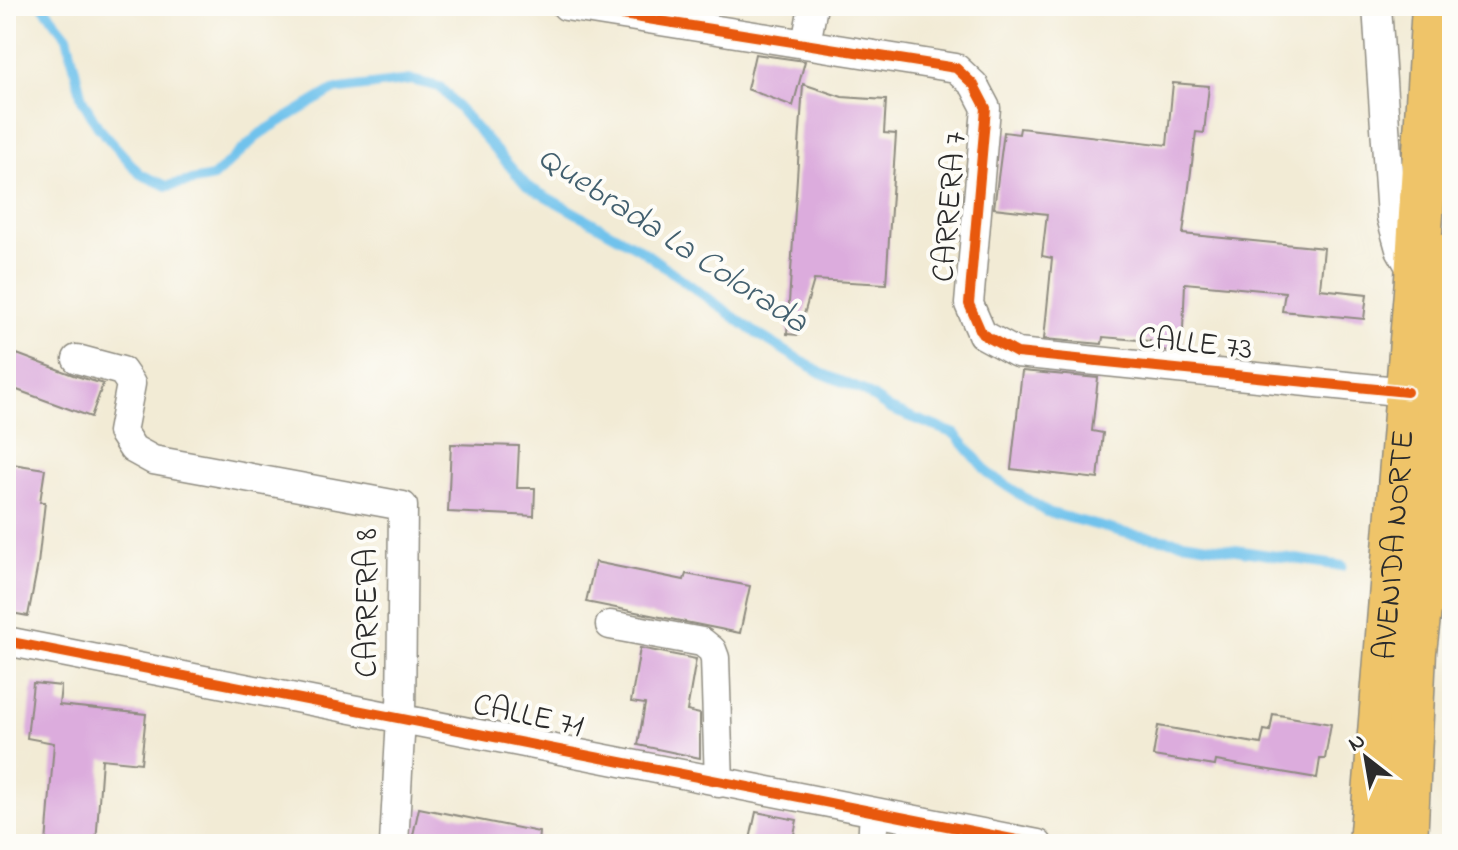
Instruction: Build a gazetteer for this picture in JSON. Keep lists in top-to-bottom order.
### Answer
{
  "streets": {
    "main road": ["AVENIDA NORTE"],
    "street": [
      "CARRERA 7",
      "CALLE 73",
      "CARRERA 8",
      "CALLE 71"
    ]
  },
  "crossings": [
    ["CARRERA 7", "CALLE 73"],
    ["CALLE 73", "AVENIDA NORTE"],
    ["CARRERA 8", "CALLE 71"]
  ],
  "water": ["Quebrada La Colorada"],
  "north": "top left"
}
